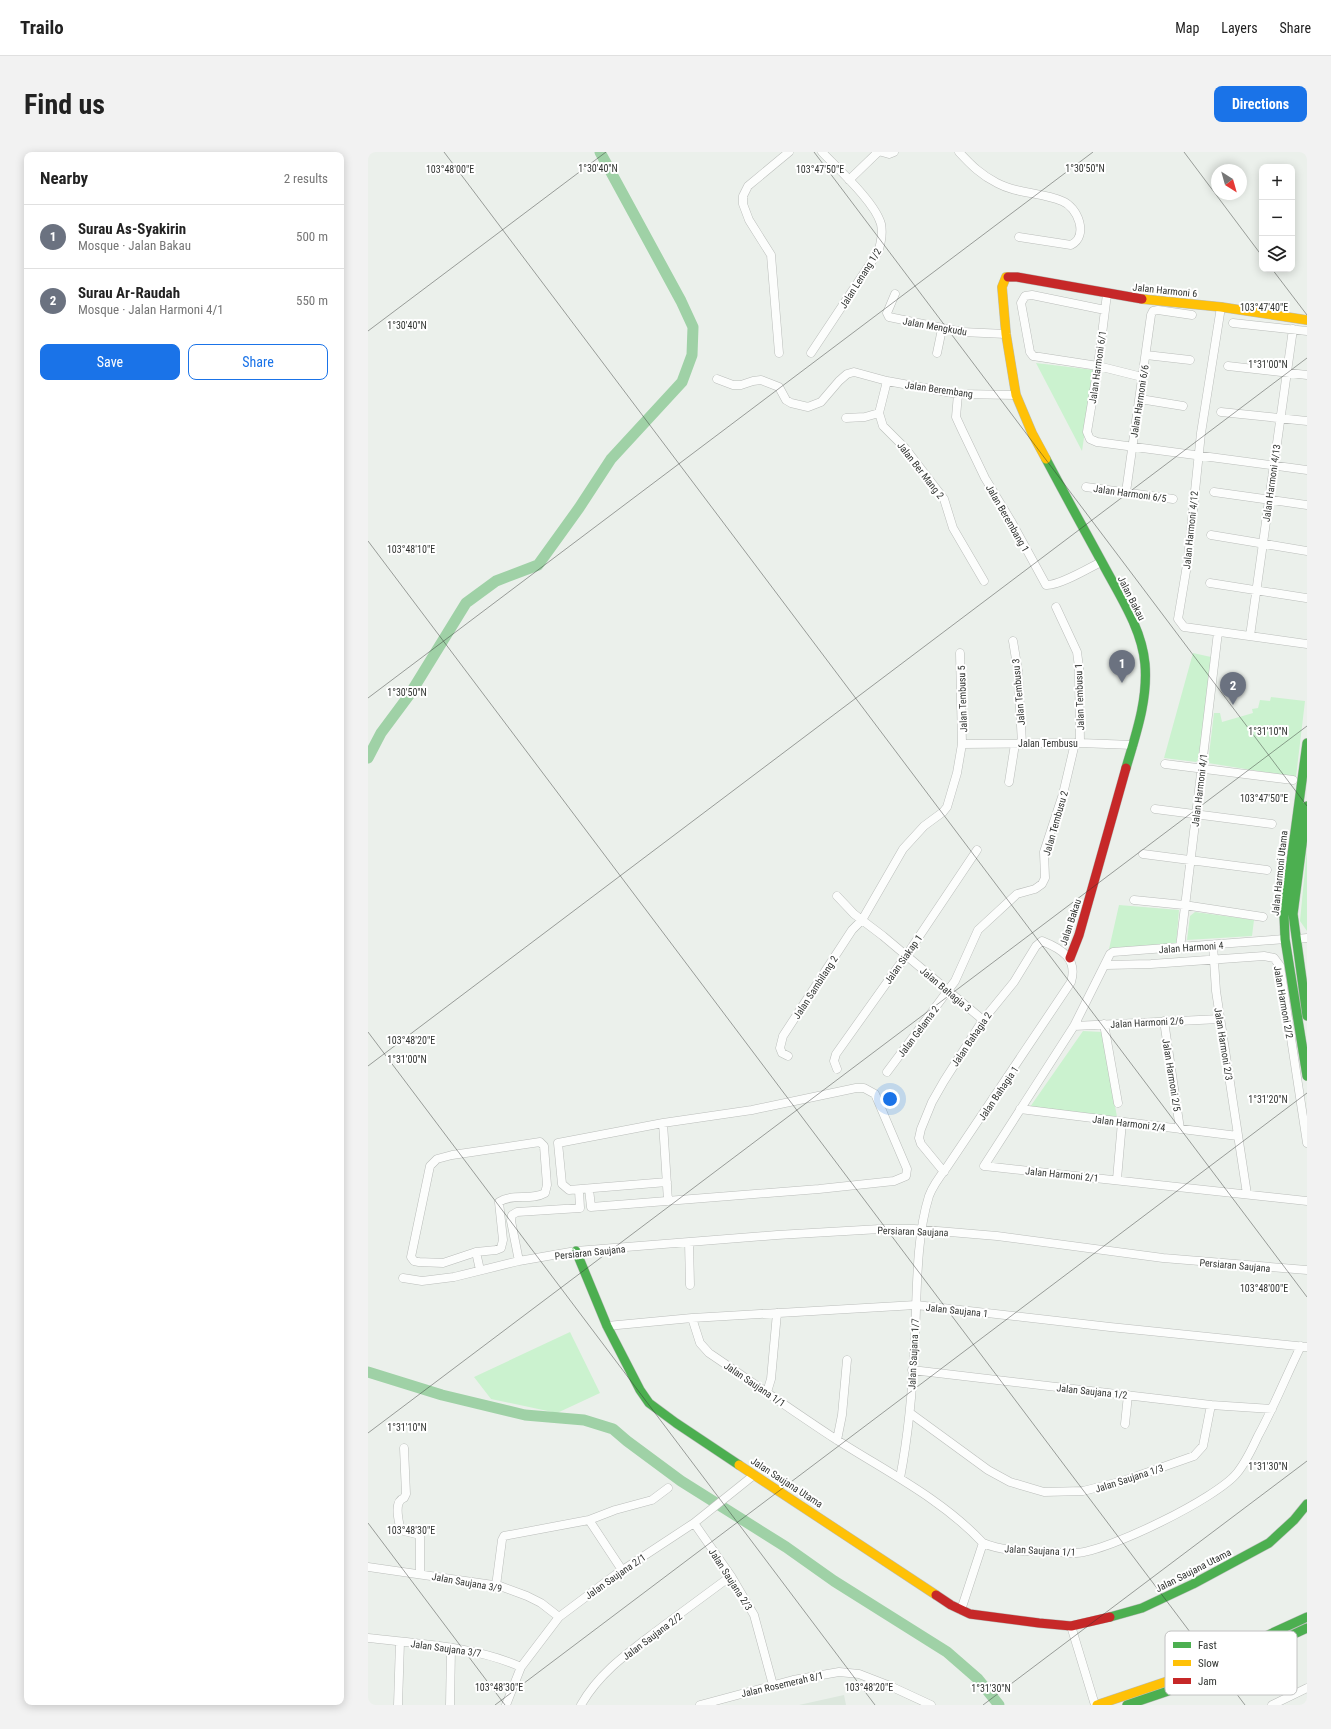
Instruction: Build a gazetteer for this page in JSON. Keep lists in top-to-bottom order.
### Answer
{
  "streets": {
    "street": [
      "Jalan Lenang 1/2",
      "Jalan Harmoni 6",
      "Jalan Mengkudu",
      "Jalan Harmoni 6/1",
      "Jalan Berembang",
      "Jalan Harmoni 6/6",
      "Jalan Ber Mang 2",
      "Jalan Harmoni 4/13",
      "Jalan Harmoni 6/5",
      "Jalan Berembang 1",
      "Jalan Harmoni 4/12",
      "Jalan Bakau",
      "Jalan Tembusu 3",
      "Jalan Tembusu 1",
      "Jalan Tembusu 5",
      "Jalan Tembusu",
      "Jalan Harmoni 4/1",
      "Jalan Tembusu 2",
      "Jalan Harmoni Utama",
      "Jalan Harmoni 4",
      "Jalan Siakap 1",
      "Jalan Sambilang 2",
      "Jalan Bahagia 3",
      "Jalan Harmoni 2/2",
      "Jalan Harmoni 2/6",
      "Jalan Gelama 2",
      "Jalan Bahagia 2",
      "Jalan Harmoni 2/3",
      "Jalan Harmoni 2/5",
      "Jalan Bahagia 1",
      "Jalan Harmoni 2/4",
      "Jalan Harmoni 2/1",
      "Persiaran Saujana",
      "Jalan Saujana 1",
      "Jalan Saujana 1/7",
      "Jalan Saujana 1/1",
      "Jalan Saujana 1/2",
      "Jalan Saujana 1/3",
      "Jalan Saujana Utama",
      "Jalan Saujana 2/1",
      "Jalan Saujana 2/3",
      "Jalan Saujana 3/9",
      "Jalan Saujana 2/2",
      "Jalan Saujana 3/7",
      "Jalan Rosemerah 8/1"
    ]
  },
  "crossings": [
    ["Jalan Harmoni 6", "Jalan Harmoni 6/1"],
    ["Jalan Harmoni 6", "Jalan Harmoni 4/12"],
    ["Jalan Harmoni 6", "Jalan Bakau"],
    ["Jalan Mengkudu", "Jalan Bakau"],
    ["Jalan Harmoni 6/1", "Jalan Harmoni 6/6"],
    ["Jalan Berembang", "Jalan Berembang 1"],
    ["Jalan Berembang", "Jalan Bakau"],
    ["Jalan Harmoni 6/6", "Jalan Harmoni 6/5"],
    ["Jalan Harmoni 4/13", "Jalan Harmoni 4/12"],
    ["Jalan Berembang 1", "Jalan Bakau"],
    ["Jalan Harmoni 4/12", "Jalan Harmoni 4/1"],
    ["Jalan Bakau", "Jalan Tembusu"],
    ["Jalan Bakau", "Jalan Bahagia 2"],
    ["Jalan Bakau", "Jalan Bahagia 1"],
    ["Jalan Tembusu 3", "Jalan Tembusu"],
    ["Jalan Tembusu 1", "Jalan Tembusu"],
    ["Jalan Tembusu 1", "Jalan Tembusu 2"],
    ["Jalan Tembusu 5", "Jalan Tembusu"],
    ["Jalan Tembusu 5", "Jalan Sambilang 2"],
    ["Jalan Tembusu 5", "Jalan Bahagia 3"],
    ["Jalan Tembusu", "Jalan Tembusu 2"],
    ["Jalan Harmoni 4/1", "Jalan Harmoni 4"],
    ["Jalan Tembusu 2", "Jalan Gelama 2"],
    ["Jalan Harmoni Utama", "Jalan Harmoni 4"],
    ["Jalan Harmoni 4", "Jalan Harmoni 2/2"],
    ["Jalan Harmoni 4", "Jalan Harmoni 2/3"],
    ["Jalan Harmoni 4", "Jalan Harmoni 2/1"],
    ["Jalan Siakap 1", "Jalan Bahagia 3"],
    ["Jalan Sambilang 2", "Jalan Bahagia 3"],
    ["Jalan Bahagia 3", "Jalan Gelama 2"],
    ["Jalan Bahagia 3", "Jalan Bahagia 2"],
    ["Jalan Harmoni 2/2", "Jalan Harmoni 2/3"],
    ["Jalan Harmoni 2/2", "Jalan Harmoni 2/1"],
    ["Jalan Harmoni 2/6", "Jalan Harmoni 2/3"],
    ["Jalan Harmoni 2/6", "Jalan Harmoni 2/5"],
    ["Jalan Harmoni 2/6", "Jalan Harmoni 2/1"],
    ["Jalan Bahagia 2", "Jalan Bahagia 1"],
    ["Jalan Harmoni 2/3", "Jalan Harmoni 2/4"],
    ["Jalan Harmoni 2/3", "Jalan Harmoni 2/1"],
    ["Jalan Harmoni 2/5", "Jalan Harmoni 2/4"],
    ["Jalan Bahagia 1", "Persiaran Saujana"],
    ["Jalan Bahagia 1", "Jalan Saujana 1/7"],
    ["Jalan Harmoni 2/4", "Jalan Harmoni 2/1"],
    ["Persiaran Saujana", "Jalan Saujana 1/7"],
    ["Persiaran Saujana", "Jalan Saujana Utama"],
    ["Jalan Saujana 1", "Jalan Saujana 1/7"],
    ["Jalan Saujana 1", "Jalan Saujana 1/1"],
    ["Jalan Saujana 1", "Jalan Saujana Utama"],
    ["Jalan Saujana 1/7", "Jalan Saujana 1/1"],
    ["Jalan Saujana 1/7", "Jalan Saujana 1/2"],
    ["Jalan Saujana 1/7", "Jalan Saujana 1/3"],
    ["Jalan Saujana 1/1", "Jalan Saujana 1/2"],
    ["Jalan Saujana 1/2", "Jalan Saujana 1/3"],
    ["Jalan Saujana Utama", "Jalan Saujana 2/1"],
    ["Jalan Saujana 2/1", "Jalan Saujana 2/3"],
    ["Jalan Saujana 2/1", "Jalan Saujana 3/9"],
    ["Jalan Saujana 2/1", "Jalan Saujana 3/7"],
    ["Jalan Saujana 2/3", "Jalan Saujana 2/2"],
    ["Jalan Saujana 2/3", "Jalan Rosemerah 8/1"]
  ],
  "legend": ["Fast", "Slow", "Jam"],
  "north": "bottom right",
  "page": {
    "header": "Trailo",
    "nav": ["Map", "Layers", "Share"],
    "buttons": [
      "Directions",
      ["Save", "Share"]
    ],
    "title": "Find us",
    "heading": ["Nearby", "2 results"],
    "map_buttons": ["+", "−"],
    "list": [
      {
        "mark": "1",
        "name": "Surau As-Syakirin",
        "note": "Mosque · Jalan Bakau",
        "value": "500 m"
      },
      {
        "mark": "2",
        "name": "Surau Ar-Raudah",
        "note": "Mosque · Jalan Harmoni 4/1",
        "value": "550 m"
      }
    ],
    "pins": ["1", "2"]
  },
  "coordinates": [
    "1°30'40\"N",
    "1°30'50\"N",
    "103°47'50\"E",
    "103°48'00\"E",
    "103°47'40\"E",
    "1°31'00\"N",
    "103°48'10\"E",
    "1°31'10\"N",
    "103°48'20\"E",
    "1°31'20\"N",
    "1°31'30\"N",
    "103°48'30\"E"
  ]
}
